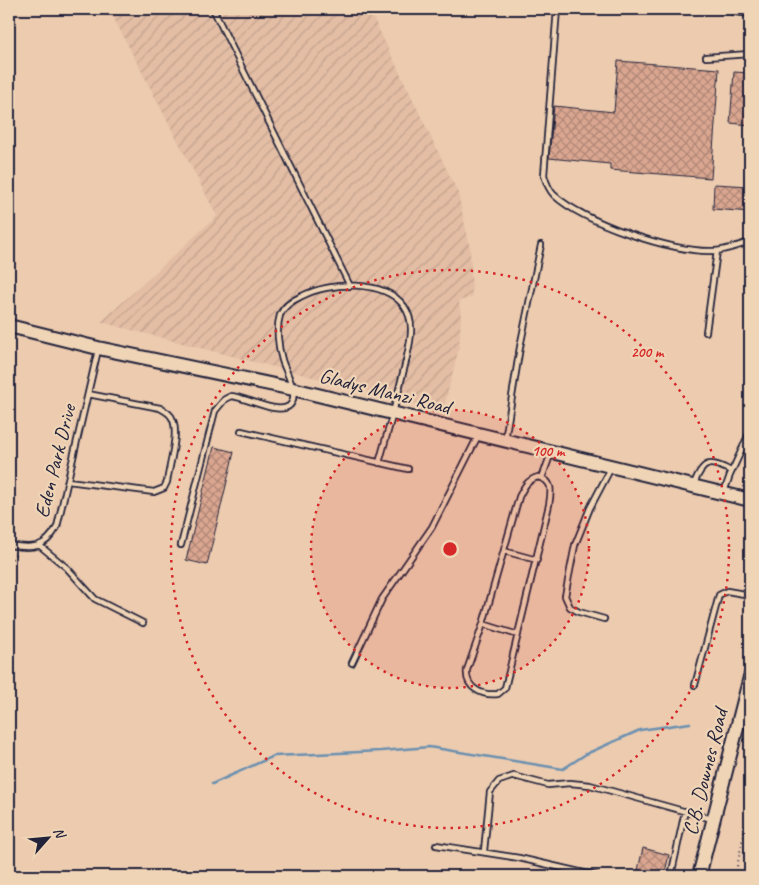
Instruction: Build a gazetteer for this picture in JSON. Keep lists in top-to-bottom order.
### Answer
{
  "streets": {
    "main road": ["Gladys Manzi Road", "C.B. Downes Road"],
    "lane": ["Eden Park Drive"]
  },
  "crossings": [
    ["Gladys Manzi Road", "Eden Park Drive"]
  ],
  "north": "top right",
  "rings": ["200 m", "100 m"]
}
